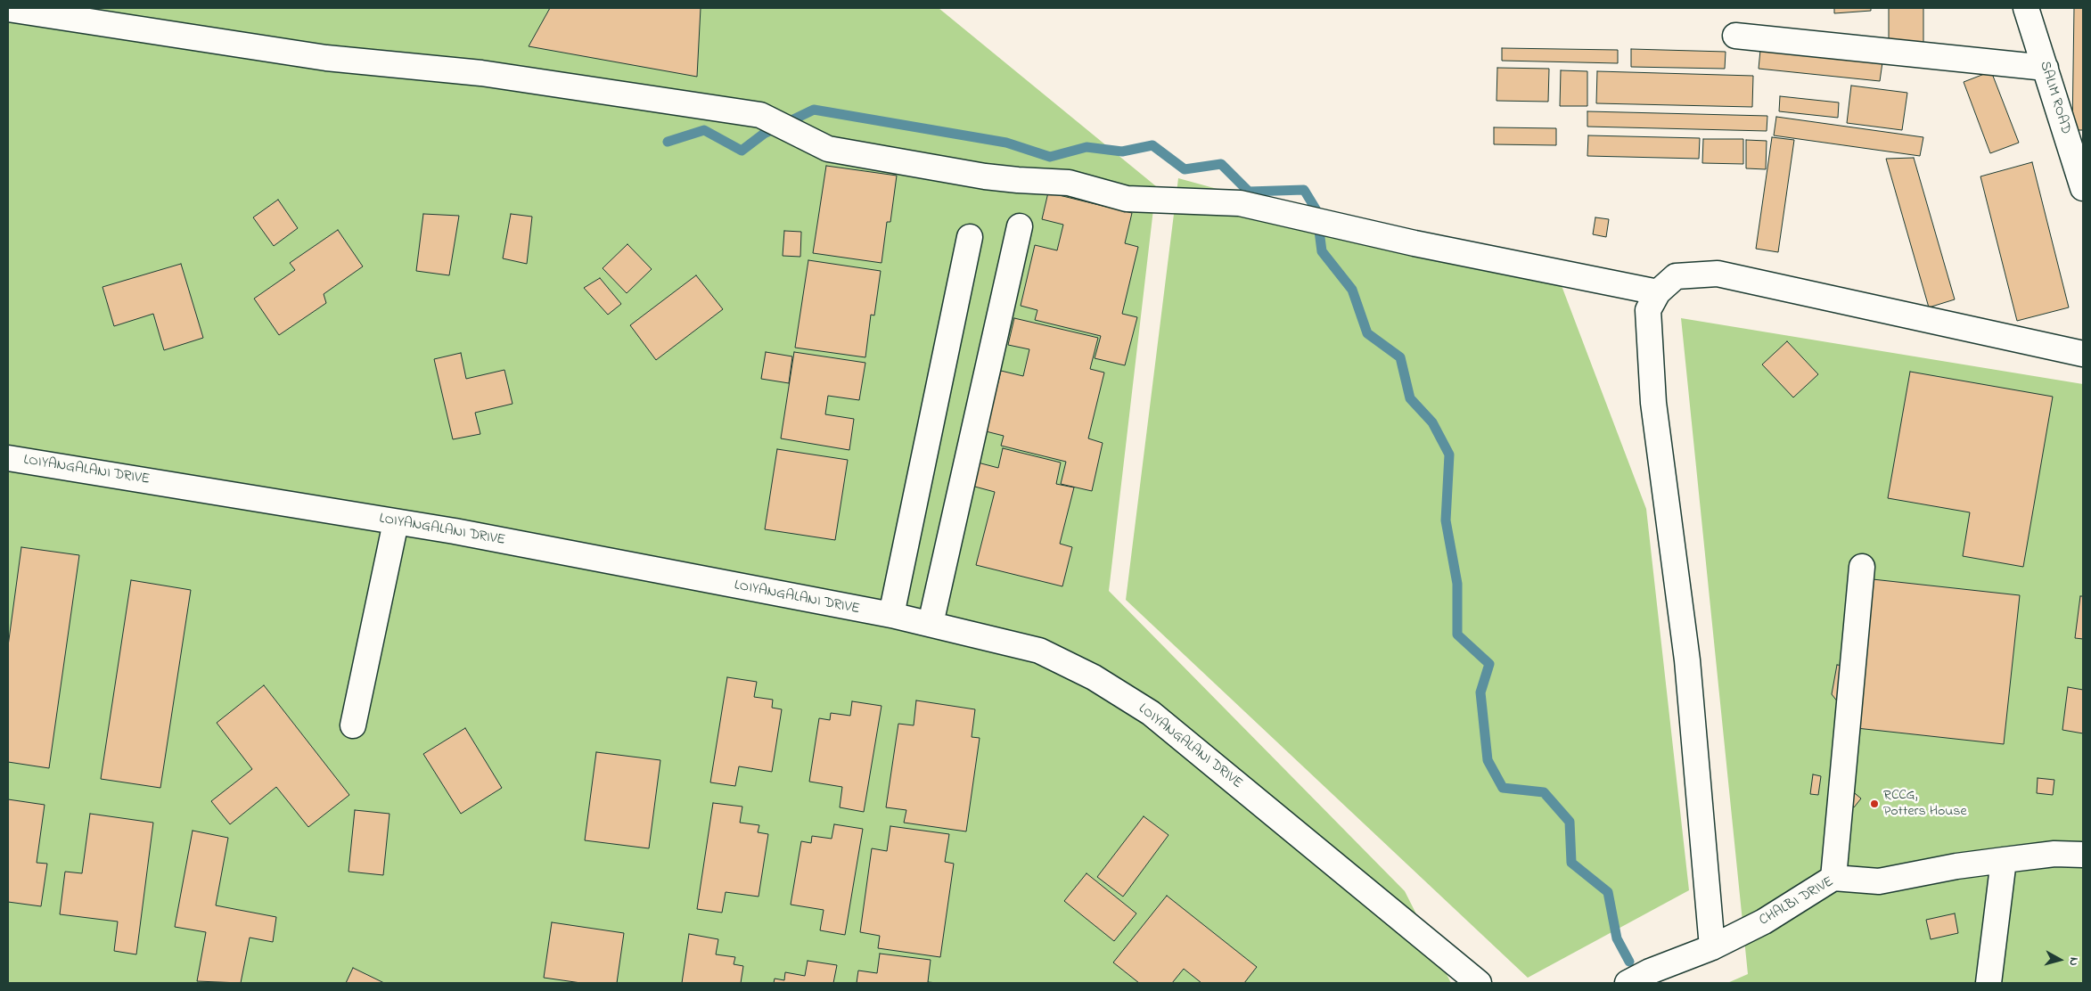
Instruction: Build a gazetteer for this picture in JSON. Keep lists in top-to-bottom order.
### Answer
{
  "streets": {
    "street": ["SALIM ROAD", "LOIYANGALANI DRIVE", "CHALBI DRIVE"]
  },
  "places": ["RCCG, Potters House"],
  "north": "right"
}
